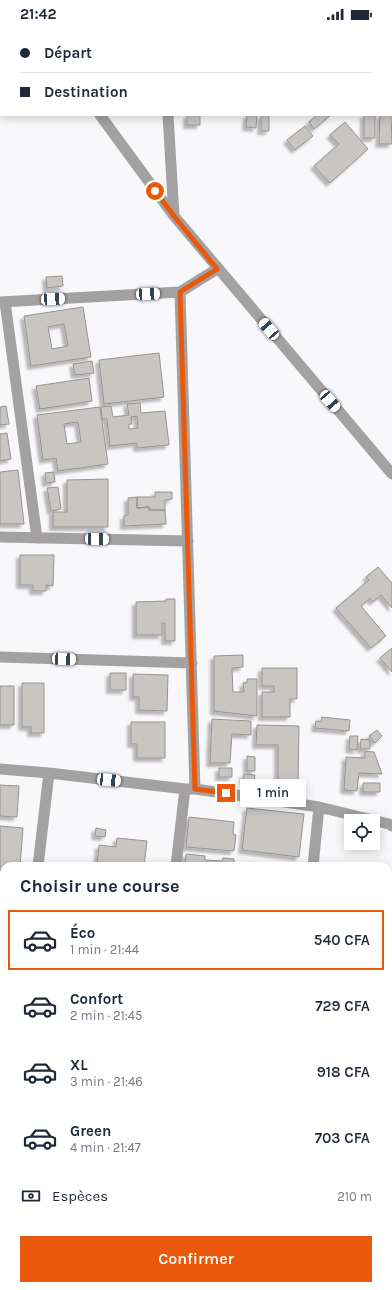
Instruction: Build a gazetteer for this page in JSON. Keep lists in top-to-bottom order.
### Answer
{
  "page": {
    "status": "21:42",
    "banner": ["Départ", "Destination"],
    "bubble": "1 min",
    "heading": "Choisir une course",
    "list": [
      {
        "name": "Éco",
        "note": "1 min · 21:44",
        "value": "540 CFA"
      },
      {
        "name": "Confort",
        "note": "2 min · 21:45",
        "value": "729 CFA"
      },
      {
        "name": "XL",
        "note": "3 min · 21:46",
        "value": "918 CFA"
      },
      {
        "name": "Green",
        "note": "4 min · 21:47",
        "value": "703 CFA"
      }
    ],
    "pay": ["Espèces", "210 m"],
    "buttons": "Confirmer"
  }
}
